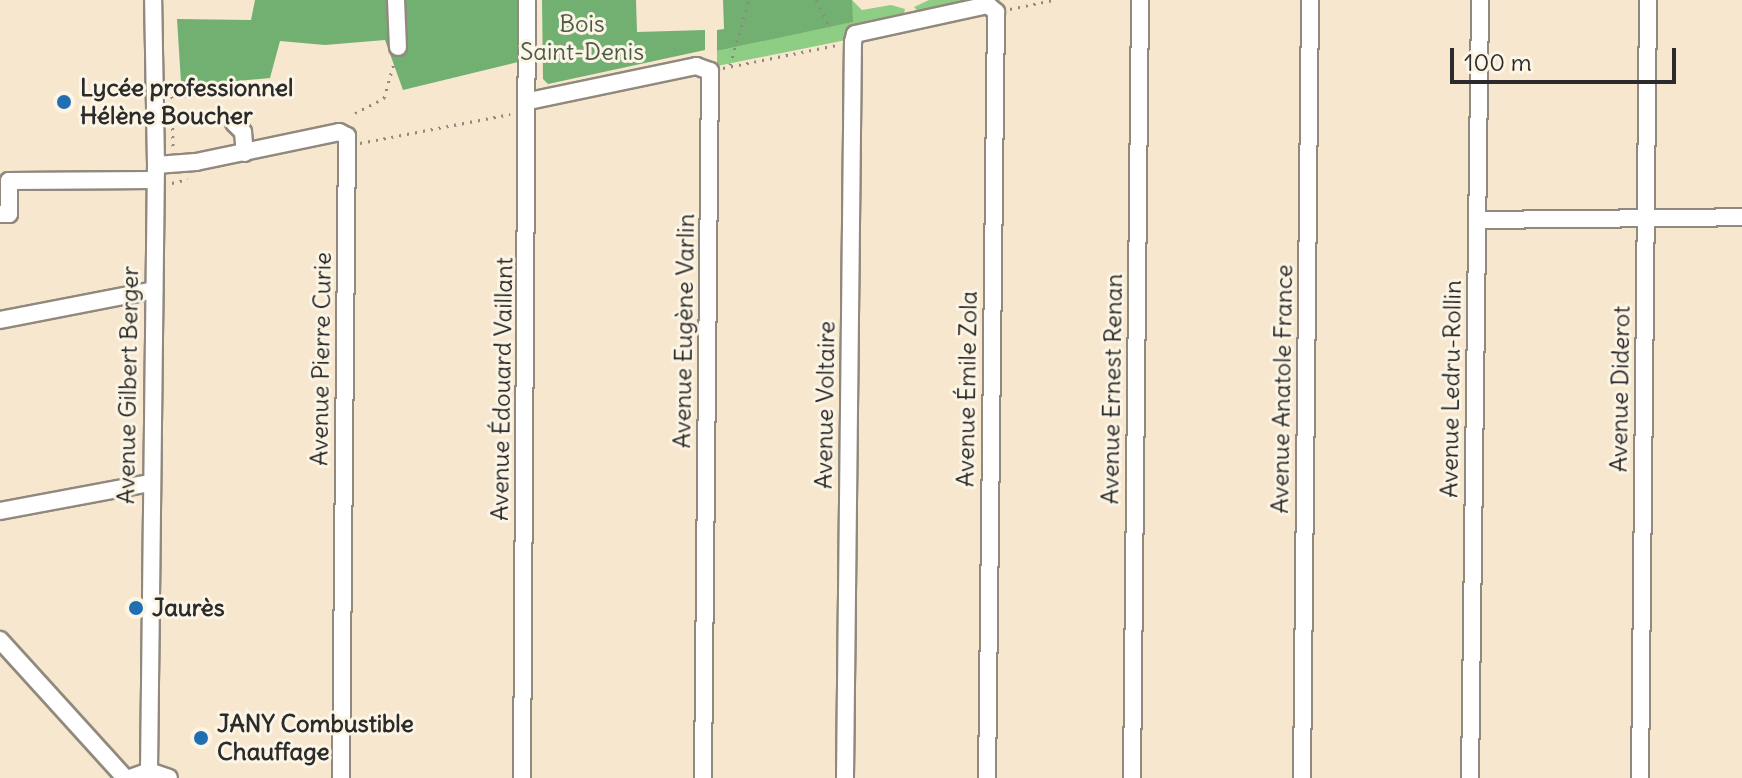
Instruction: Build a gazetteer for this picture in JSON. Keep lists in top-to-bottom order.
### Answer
{
  "streets": {
    "street": [
      "Avenue Eugène Varlin",
      "Avenue Pierre Curie",
      "Avenue Gilbert Berger",
      "Avenue Édouard Vaillant",
      "Avenue Émile Zola",
      "Avenue Ernest Renan",
      "Avenue Anatole France",
      "Avenue Ledru-Rollin",
      "Avenue Diderot",
      "Avenue Voltaire"
    ]
  },
  "parks": ["Bois Saint-Denis"],
  "places": ["Lycée professionnel Hélène Boucher", "Jaurès", "JANY Combustible Chauffage"],
  "scale_bar": "100 m"
}
